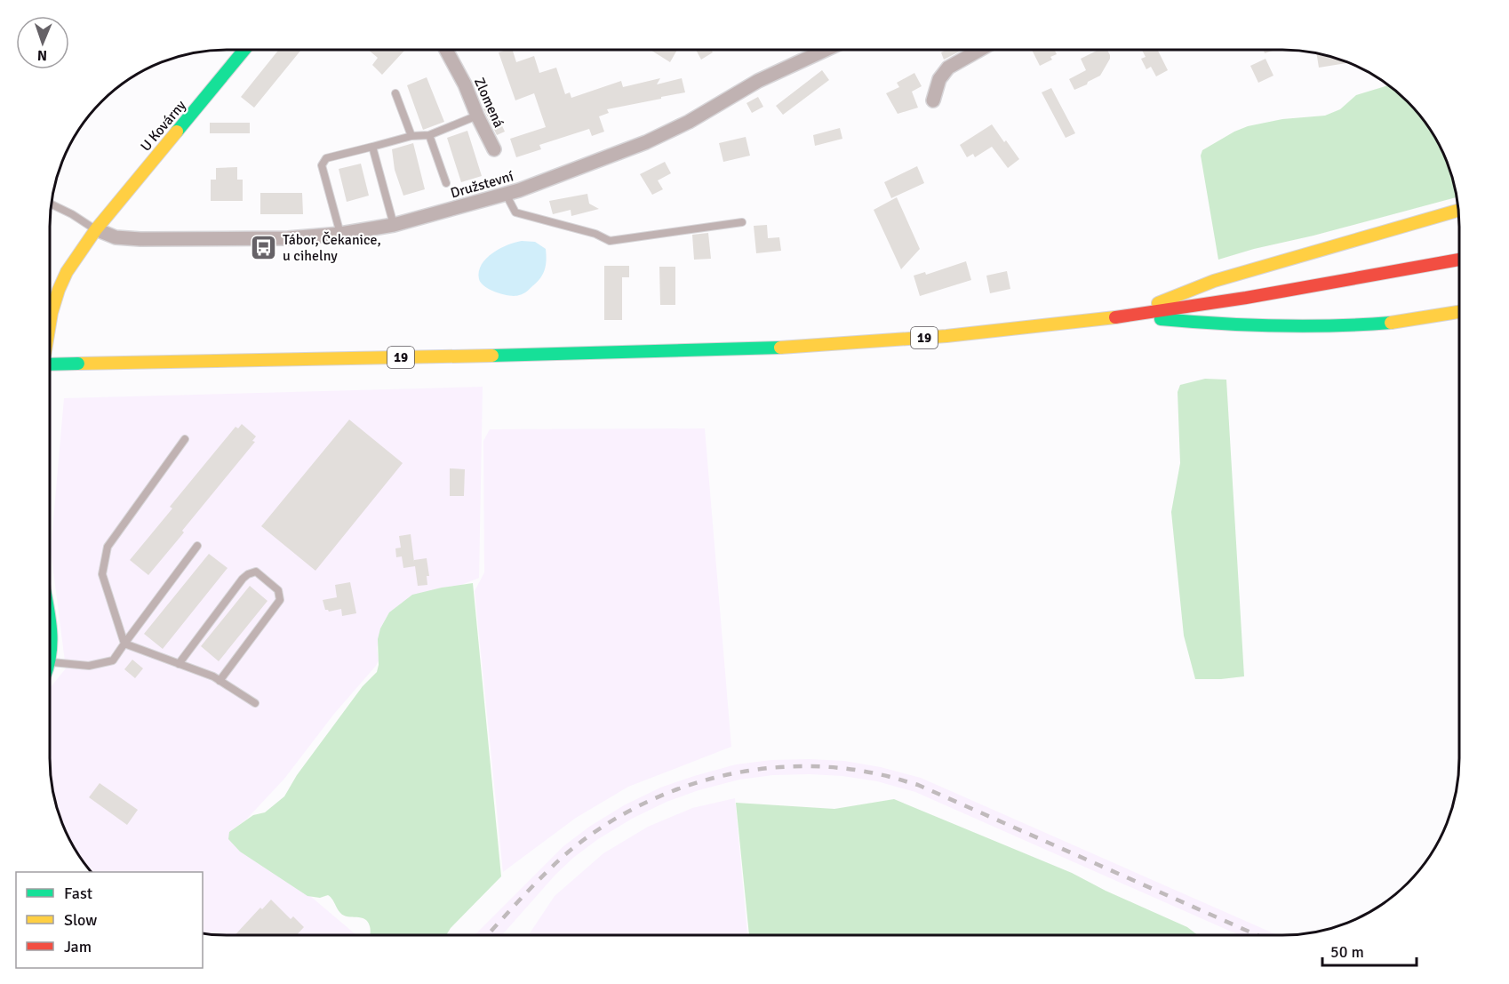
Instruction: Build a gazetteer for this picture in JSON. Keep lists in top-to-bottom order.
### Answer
{
  "streets": {
    "main road": ["U Kovárny", "19"],
    "street": ["Zlomená", "Družstevní"]
  },
  "crossings": [
    ["U Kovárny", "Družstevní"]
  ],
  "places": {
    "bus stop": ["Tábor, Čekanice, u cihelny"]
  },
  "legend": ["Fast", "Slow", "Jam"],
  "scale_bar": "50 m",
  "north": "bottom"
}
